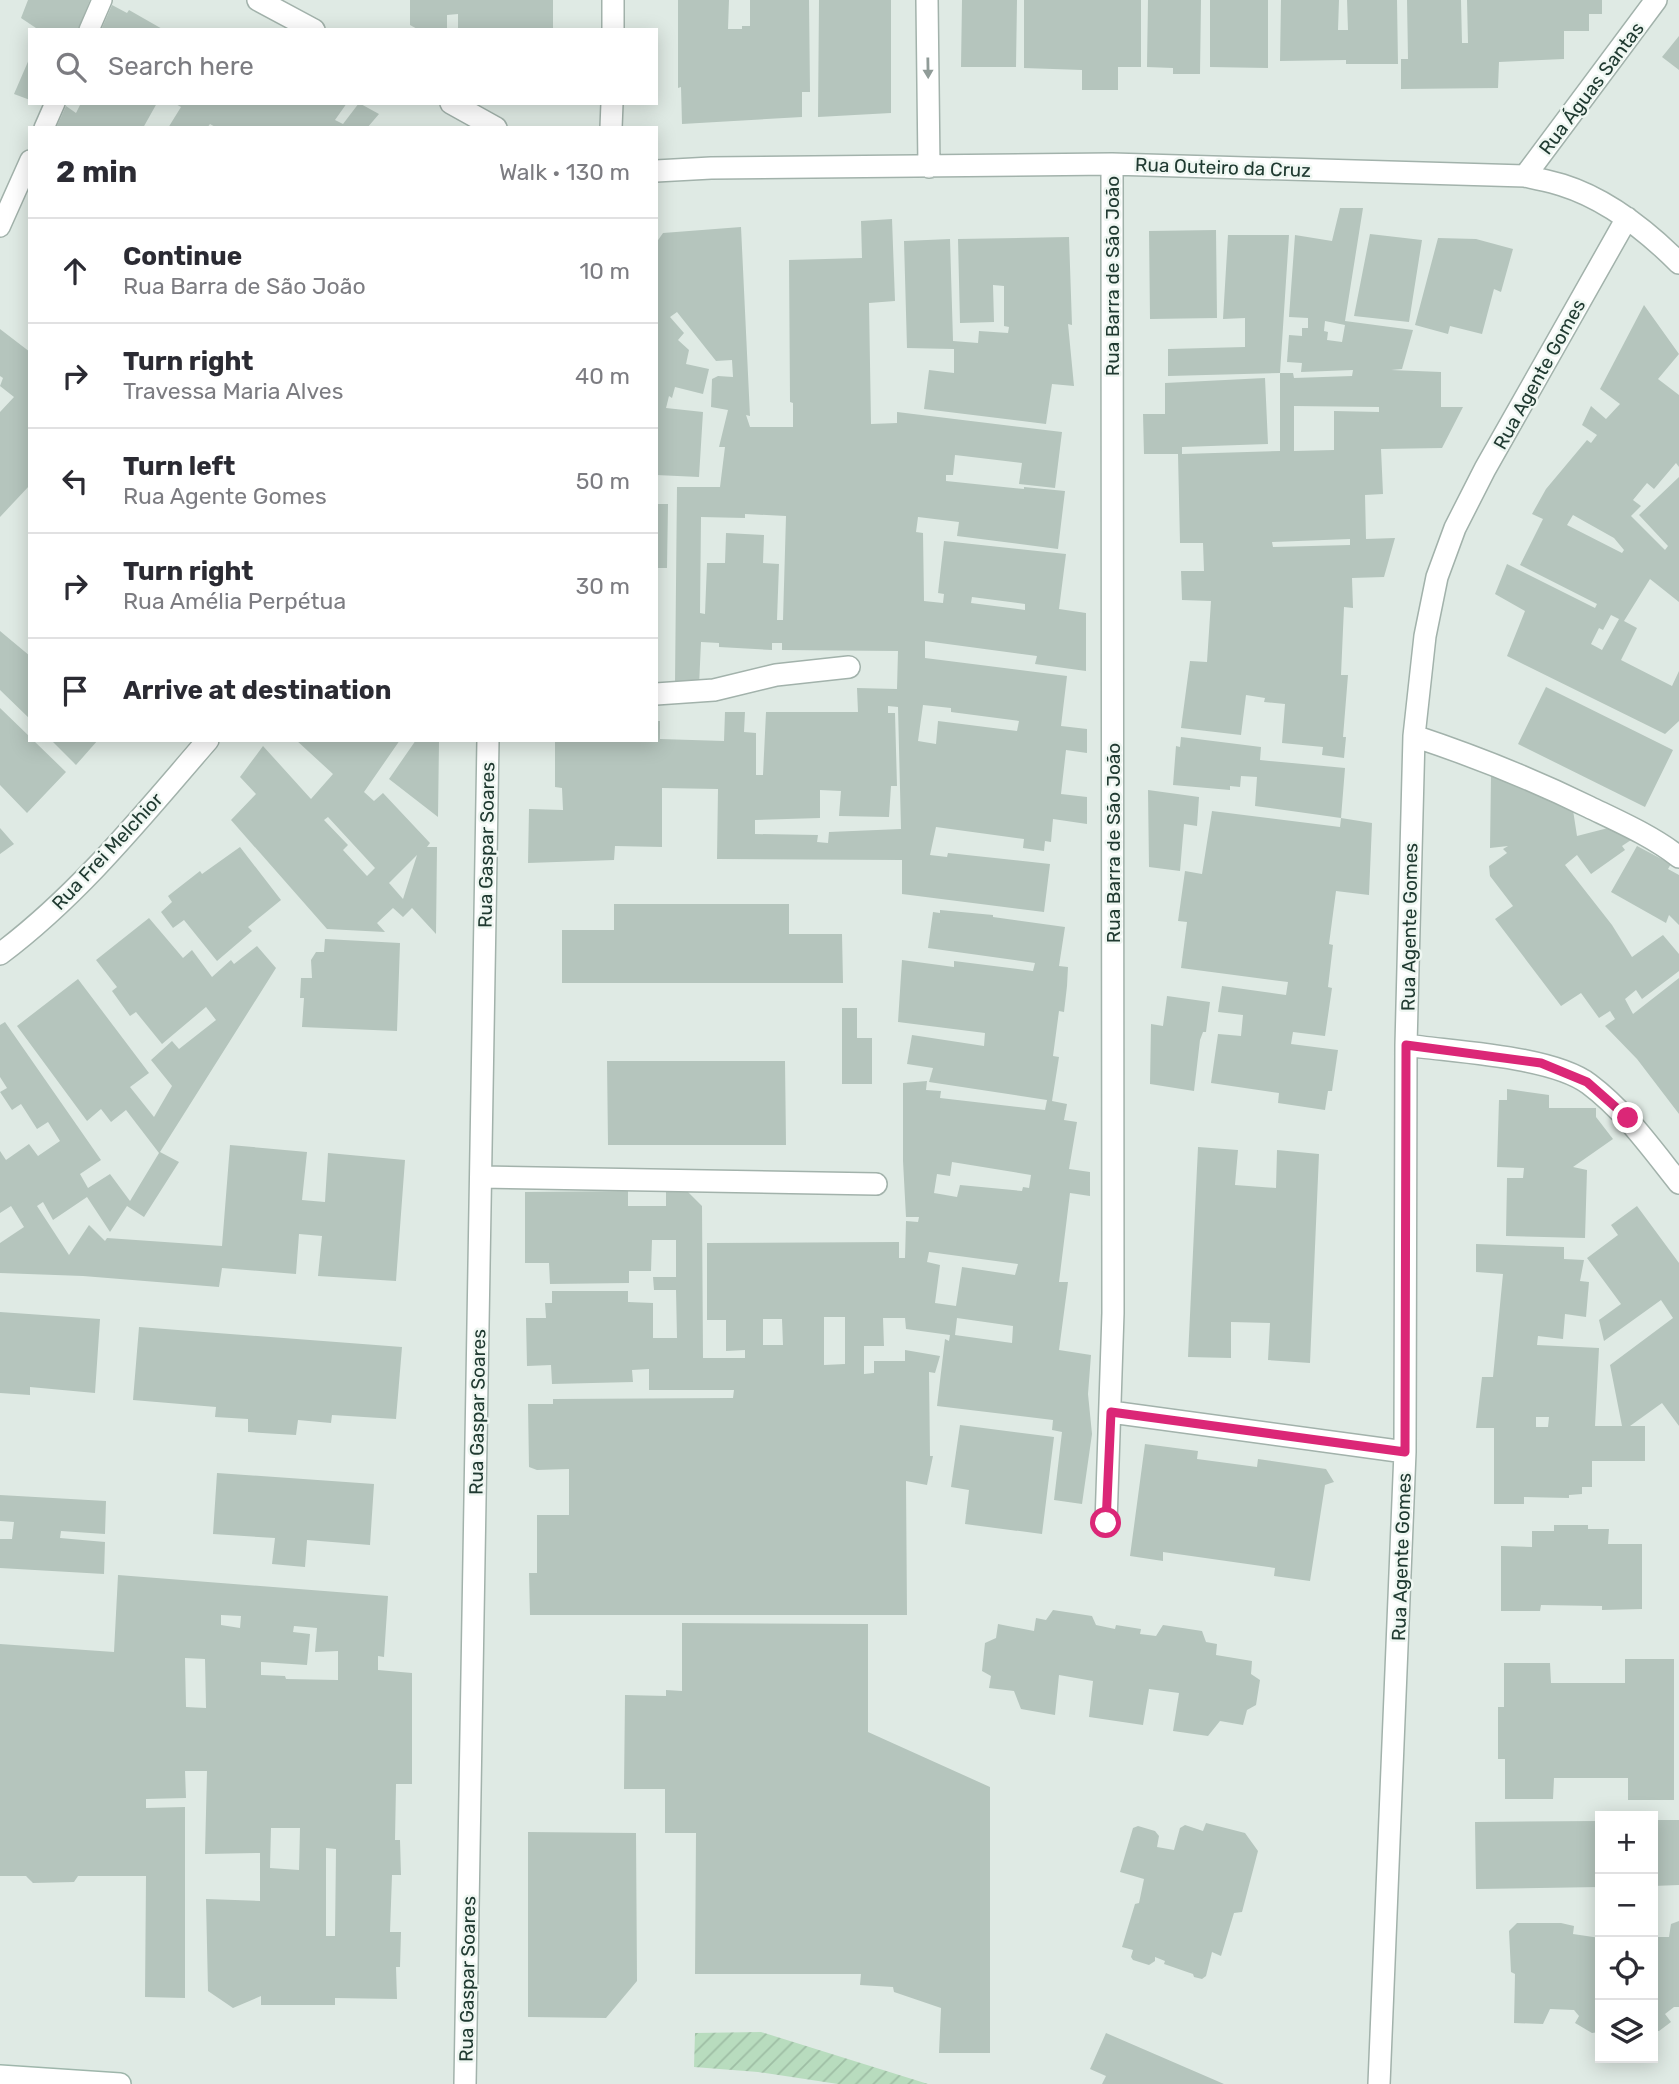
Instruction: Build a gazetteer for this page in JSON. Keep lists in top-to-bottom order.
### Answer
{
  "streets": {
    "street": [
      "Rua Águas Santas",
      "Rua Outeiro da Cruz",
      "Rua Barra de São João",
      "Rua Agente Gomes",
      "Rua Gaspar Soares",
      "Rua Frei Melchior"
    ]
  },
  "crossings": [
    ["Rua Águas Santas", "Rua Outeiro da Cruz"],
    ["Rua Outeiro da Cruz", "Rua Barra de São João"],
    ["Rua Outeiro da Cruz", "Rua Agente Gomes"]
  ],
  "page": {
    "search": "Search here",
    "heading": ["2 min", "Walk · 130 m"],
    "list": [
      ["Continue", "Rua Barra de São João", "10 m"],
      ["Turn right", "Travessa Maria Alves", "40 m"],
      ["Turn left", "Rua Agente Gomes", "50 m"],
      ["Turn right", "Rua Amélia Perpétua", "30 m"],
      "Arrive at destination"
    ],
    "map_buttons": ["+", "−"]
  }
}
